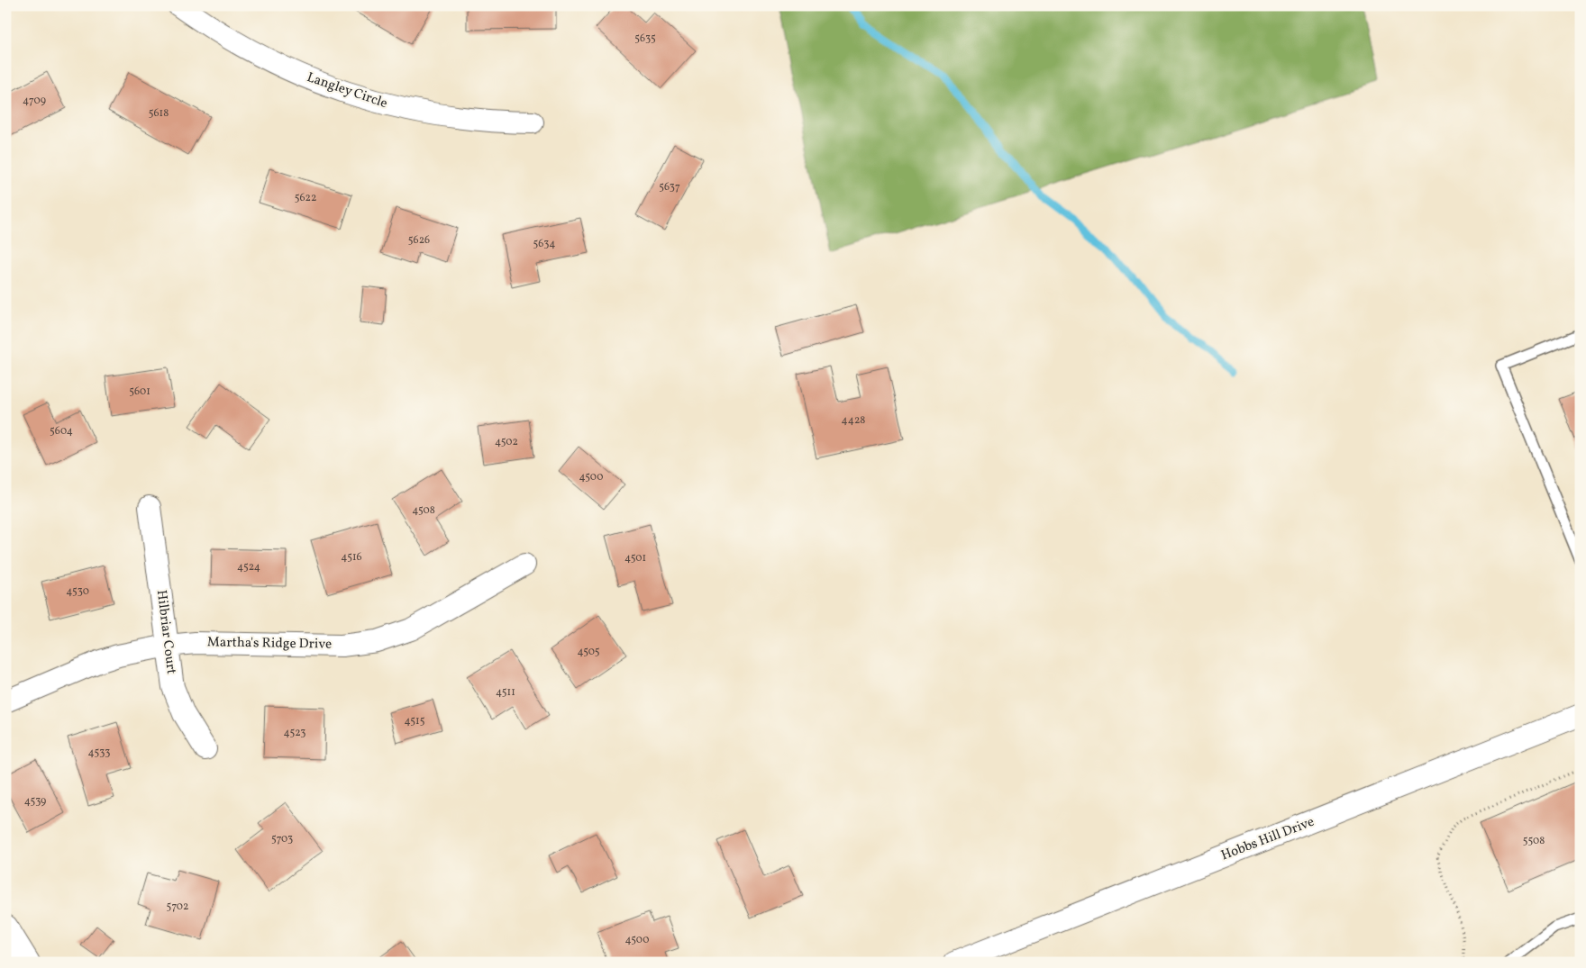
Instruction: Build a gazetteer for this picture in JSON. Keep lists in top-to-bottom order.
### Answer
{
  "streets": {
    "street": [
      "Langley Circle",
      "Hilbriar Court",
      "Martha's Ridge Drive",
      "Hobbs Hill Drive"
    ]
  },
  "crossings": [
    ["Hilbriar Court", "Martha's Ridge Drive"]
  ],
  "house_numbers": [
    "5635",
    "4709",
    "5618",
    "5637",
    "5622",
    "5626",
    "5634",
    "5601",
    "4428",
    "5604",
    "4502",
    "4500",
    "4508",
    "4516",
    "4501",
    "4524",
    "4530",
    "4505",
    "4511",
    "4515",
    "4523",
    "4533",
    "4539",
    "5703",
    "5508",
    "5702",
    "4500"
  ]
}
